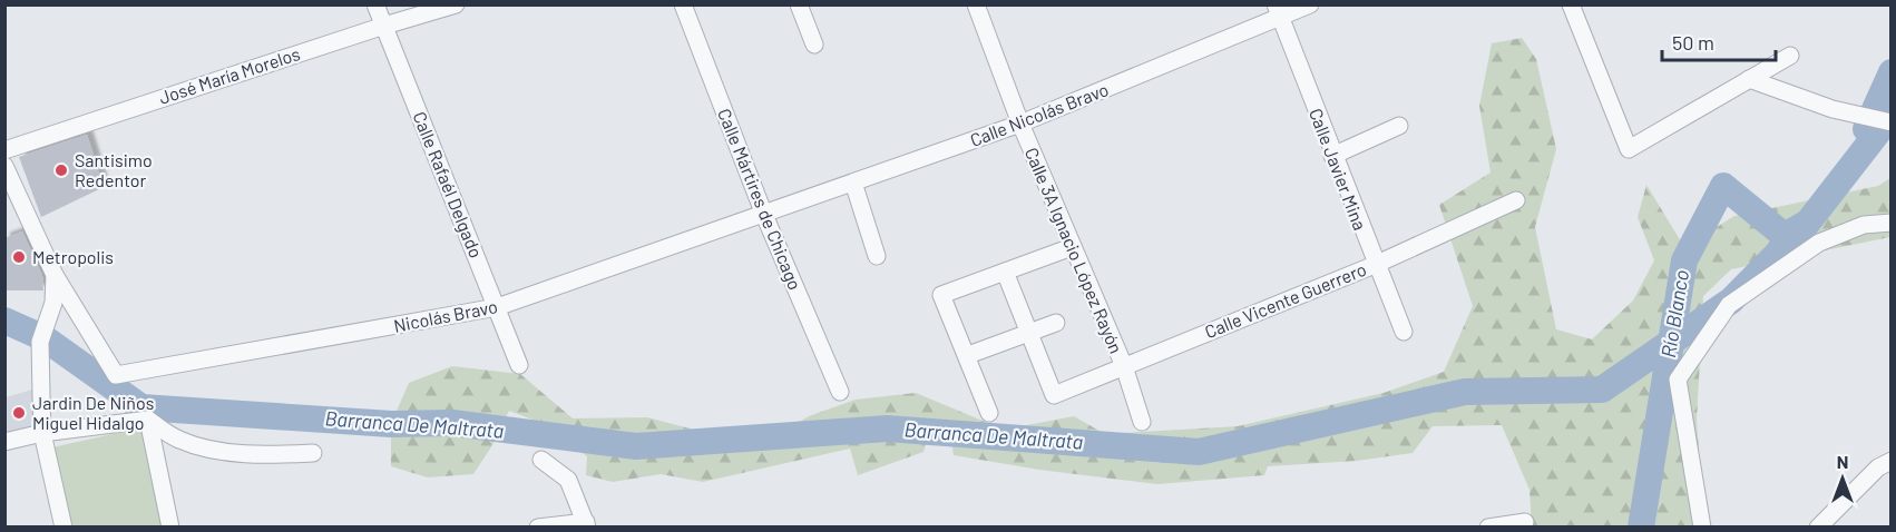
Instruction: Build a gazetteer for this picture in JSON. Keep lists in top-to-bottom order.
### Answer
{
  "streets": {
    "street": [
      "José María Morelos",
      "Calle Nicolás Bravo",
      "Calle Javier Mina",
      "Calle Rafaél Delgado",
      "Calle Mártires de Chicago",
      "Calle 3A Ignacio López Rayón",
      "Calle Vicente Guerrero",
      "Nicolás Bravo"
    ]
  },
  "crossings": [
    ["José María Morelos", "Calle Rafaél Delgado"],
    ["Calle Nicolás Bravo", "Calle Javier Mina"],
    ["Calle Nicolás Bravo", "Calle Mártires de Chicago"],
    ["Calle Nicolás Bravo", "Calle 3A Ignacio López Rayón"],
    ["Calle Nicolás Bravo", "Nicolás Bravo"],
    ["Calle Javier Mina", "Calle Vicente Guerrero"],
    ["Calle Rafaél Delgado", "Nicolás Bravo"],
    ["Calle Mártires de Chicago", "Nicolás Bravo"],
    ["Calle 3A Ignacio López Rayón", "Calle Vicente Guerrero"]
  ],
  "water": ["Río Blanco", "Barranca De Maltrata"],
  "places": ["Santisimo Redentor", "Metropolis", "Jardin De Niños Miguel Hidalgo"],
  "scale_bar": "50 m",
  "north": "top"
}
